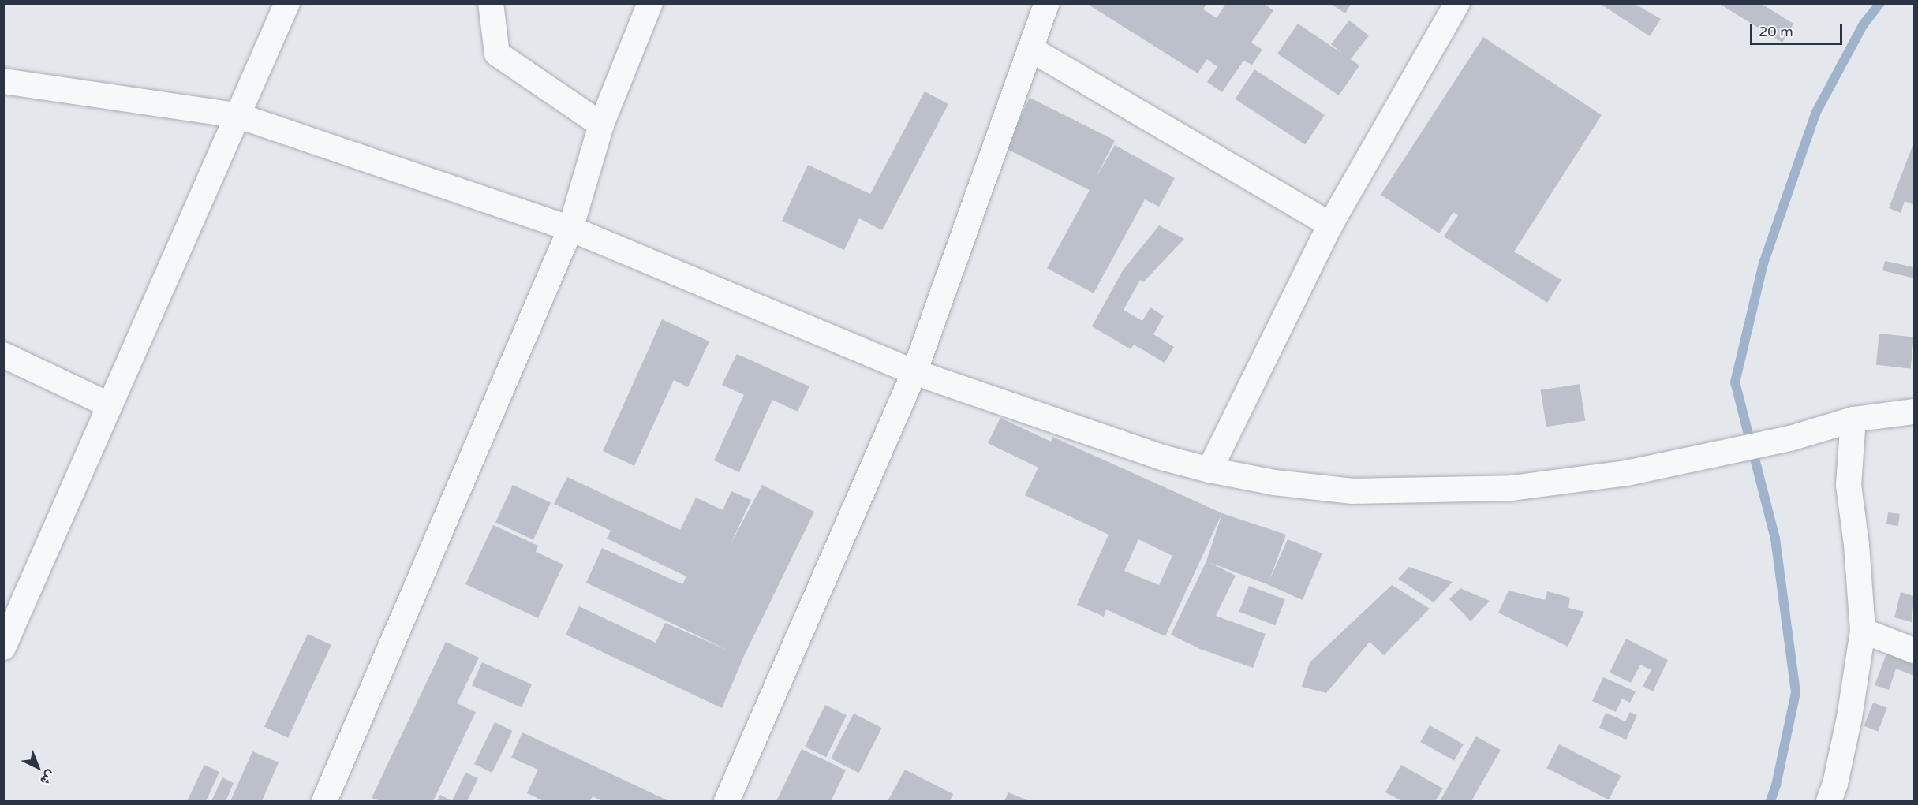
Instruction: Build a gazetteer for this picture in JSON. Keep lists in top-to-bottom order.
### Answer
{
  "scale_bar": "20 m",
  "north": "bottom right"
}
